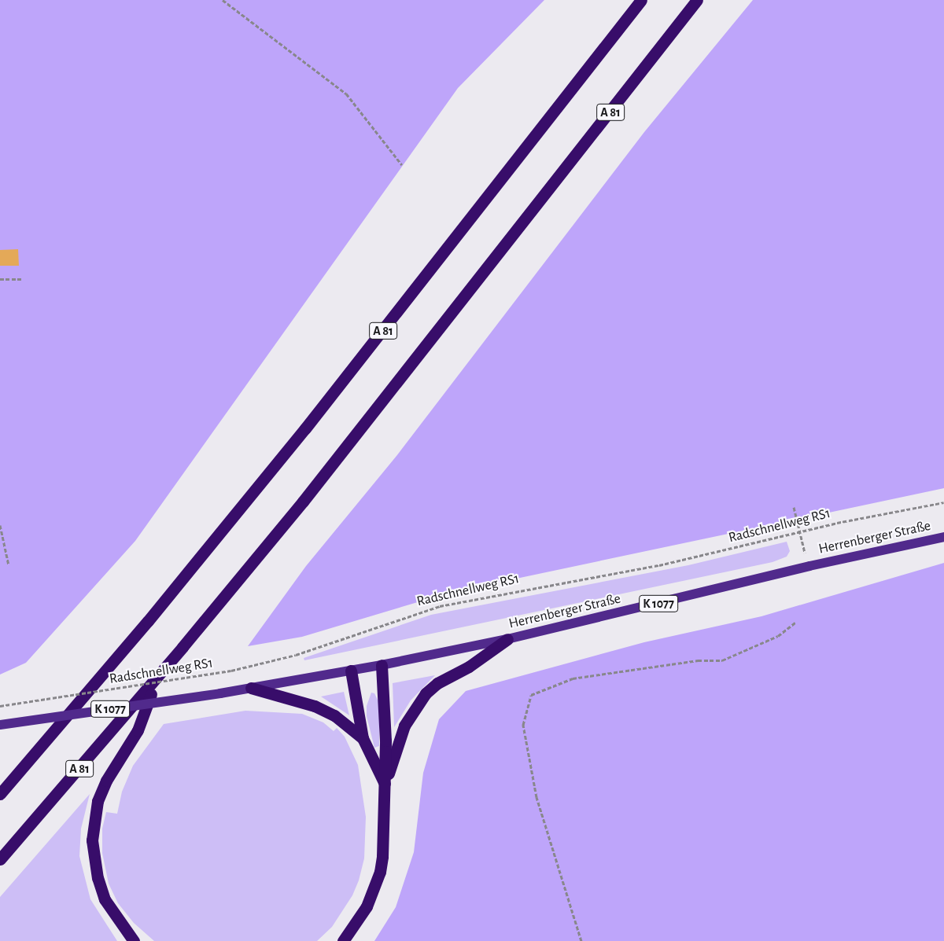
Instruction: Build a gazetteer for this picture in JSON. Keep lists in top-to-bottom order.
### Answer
{
  "streets": {
    "highway": ["A 81"],
    "main road": ["Herrenberger Straße", "K 1077"],
    "path": ["Radschnellweg RS1"]
  },
  "crossings": [
    ["Herrenberger Straße", "K 1077"]
  ]
}
